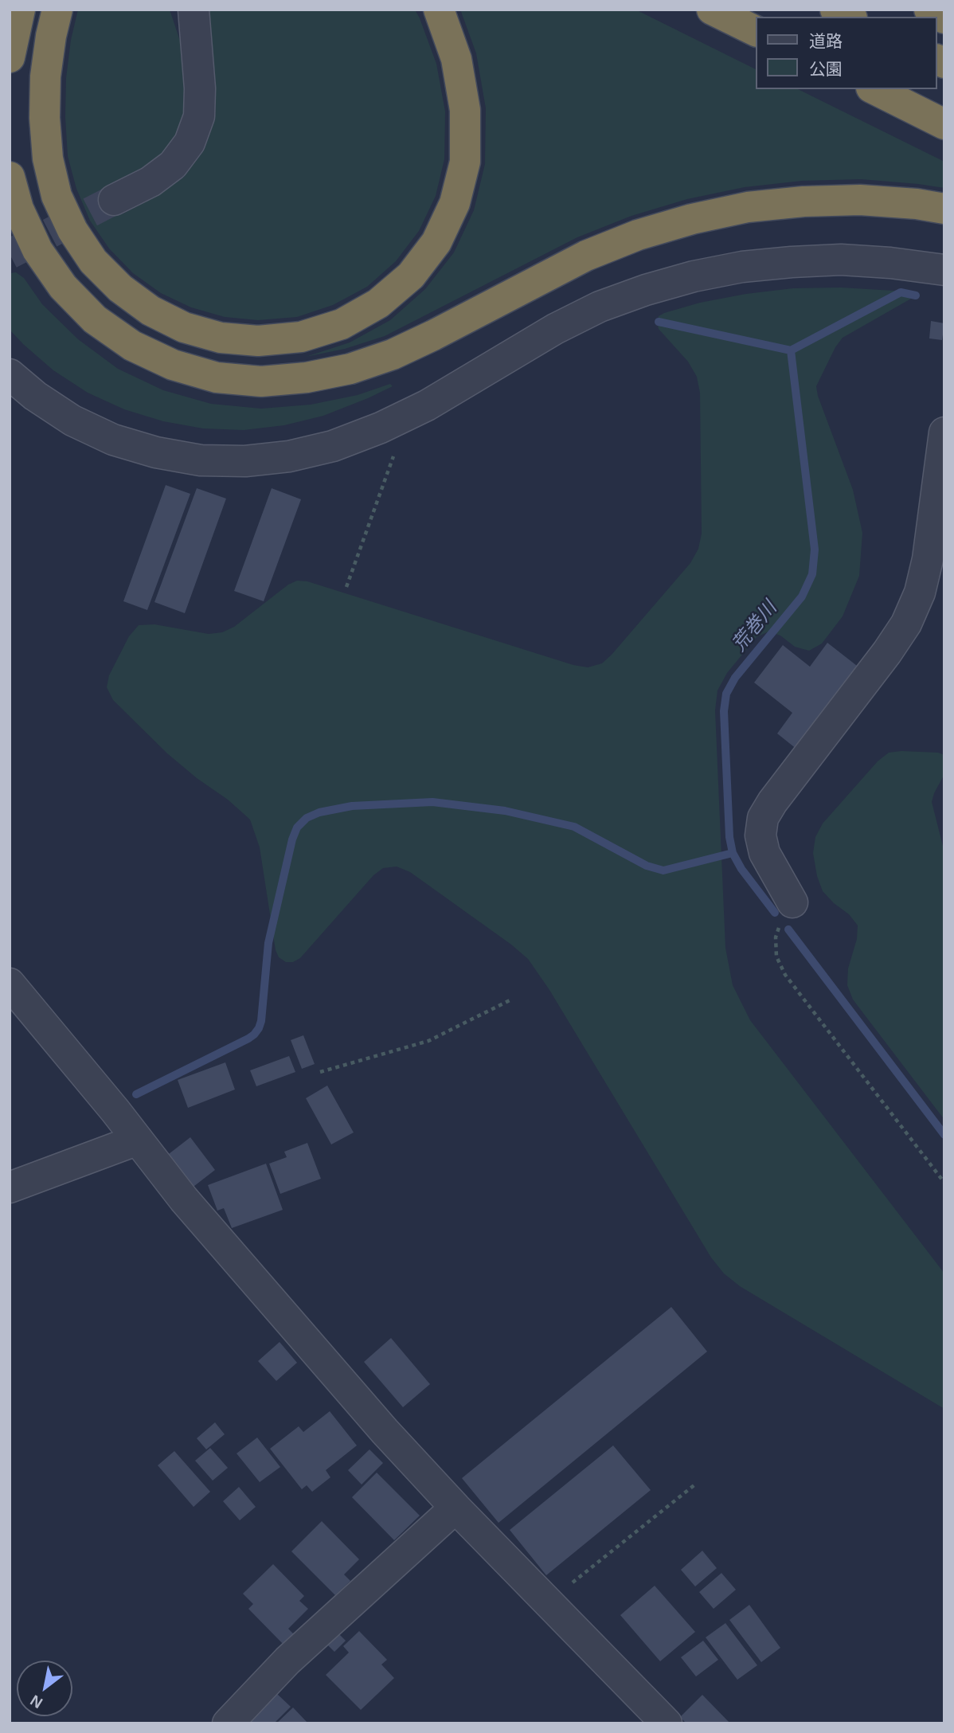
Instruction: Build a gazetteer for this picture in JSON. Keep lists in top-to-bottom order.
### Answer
{
  "water": ["荒巻川"],
  "legend": ["道路", "公園"],
  "north": "bottom left"
}
